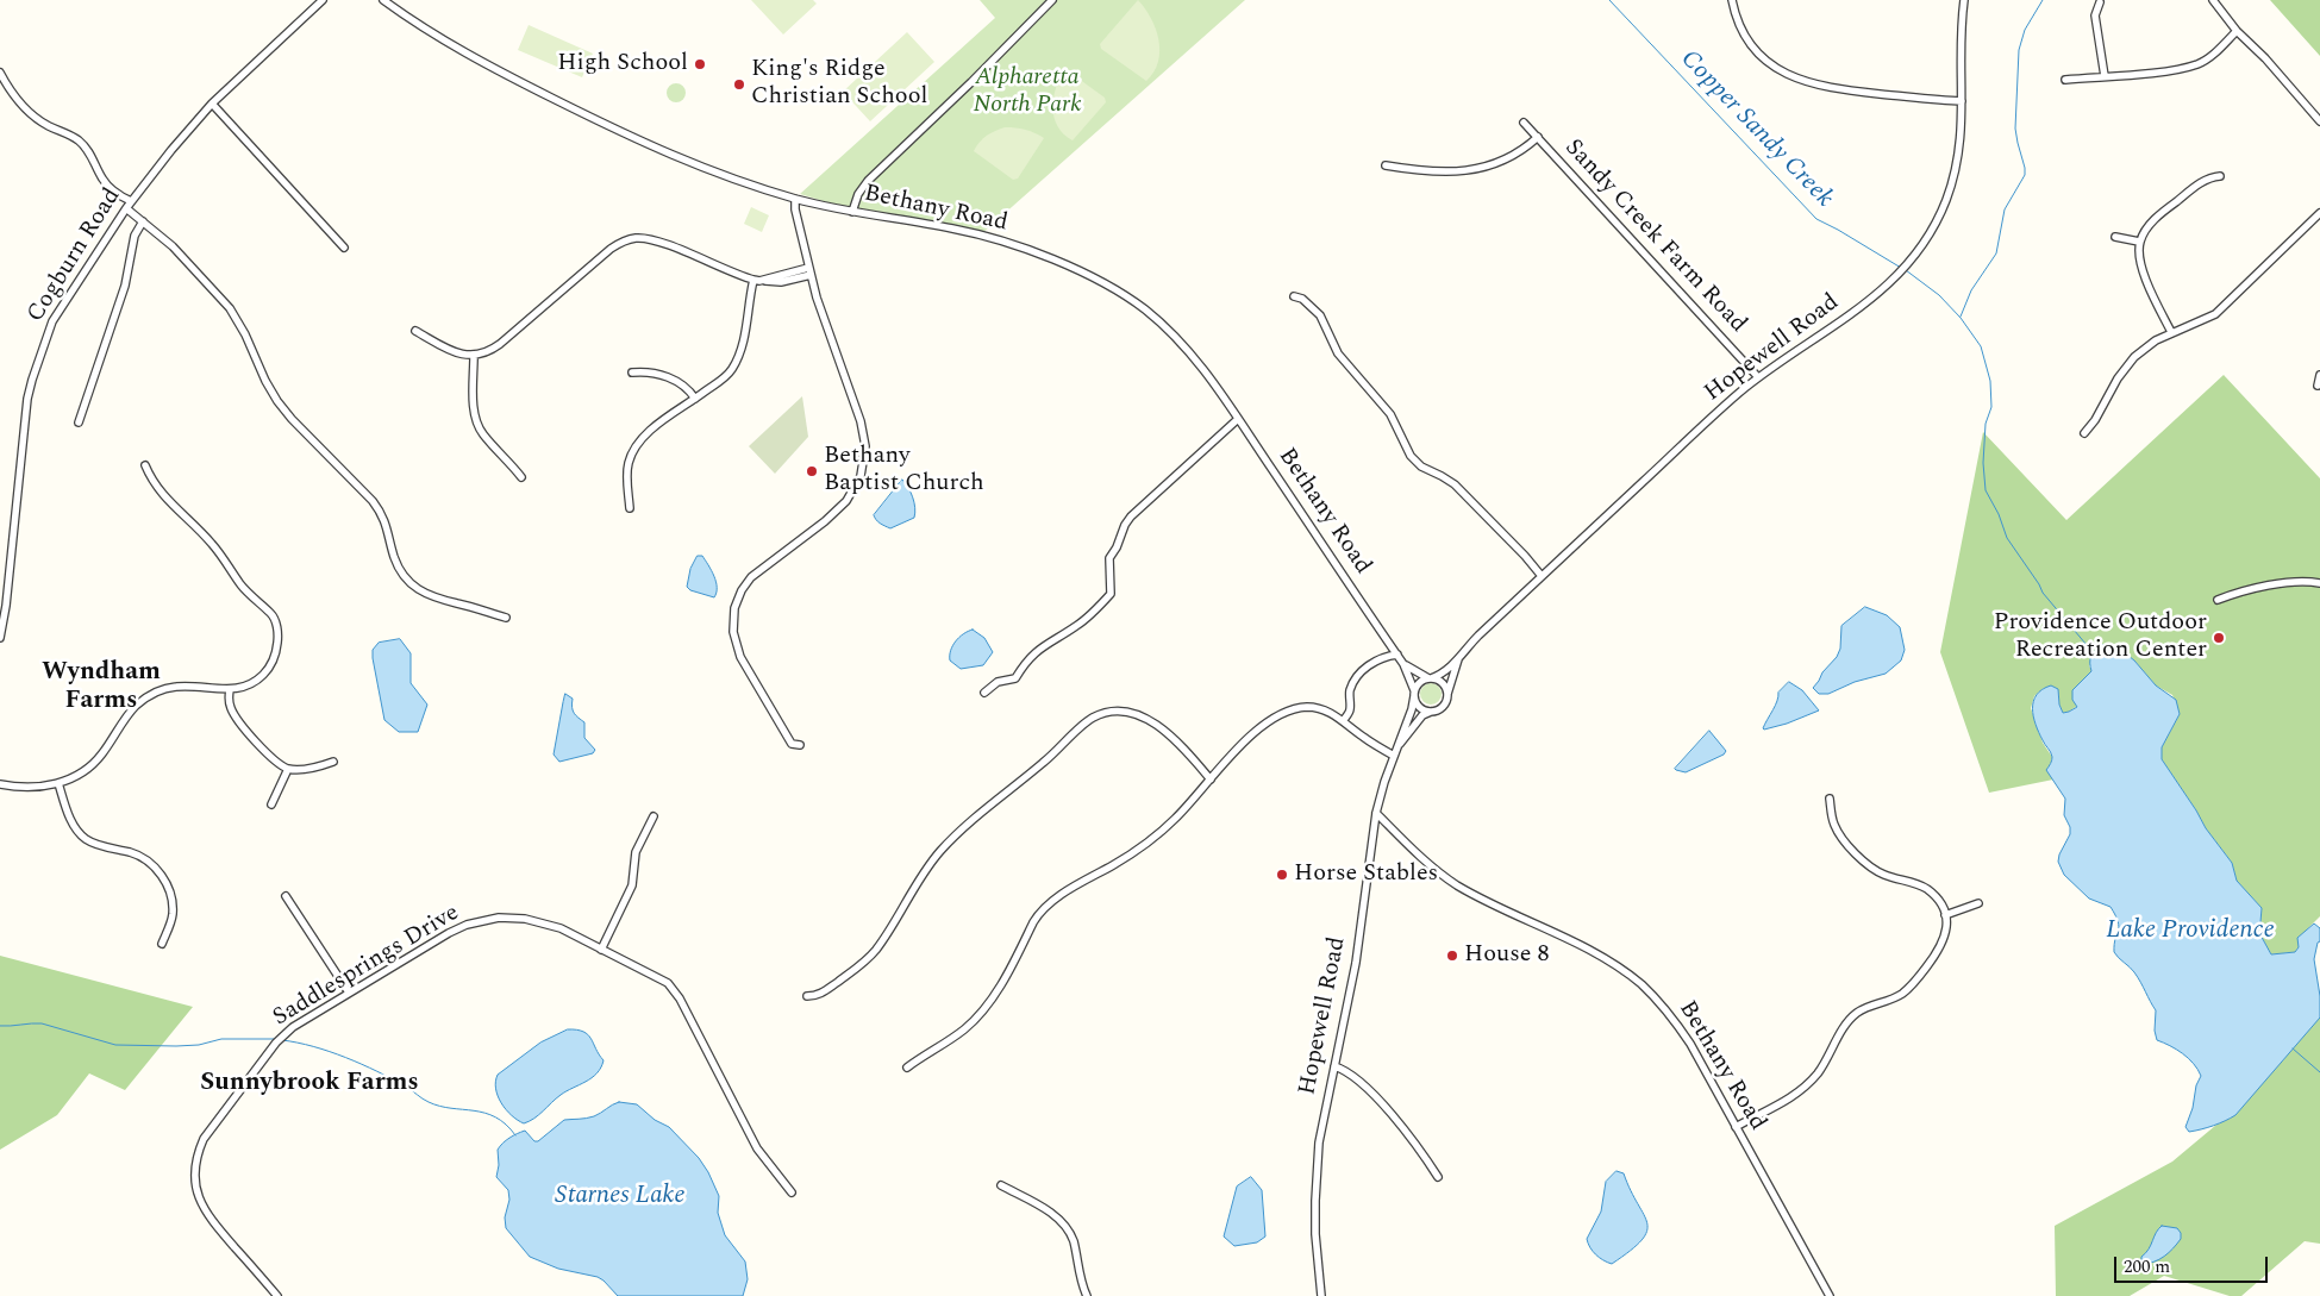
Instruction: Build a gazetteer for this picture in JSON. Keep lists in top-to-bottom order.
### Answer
{
  "streets": {
    "street": [
      "Bethany Road",
      "Sandy Creek Farm Road",
      "Cogburn Road",
      "Hopewell Road",
      "Saddlesprings Drive"
    ]
  },
  "crossings": [
    ["Bethany Road", "Hopewell Road"],
    ["Sandy Creek Farm Road", "Hopewell Road"]
  ],
  "districts": ["Wyndham Farms", "Sunnybrook Farms"],
  "water": ["Copper Sandy Creek", "Lake Providence", "Starnes Lake"],
  "parks": ["Alpharetta North Park"],
  "places": [
    "High School",
    "King's Ridge Christian School",
    "Bethany Baptist Church",
    "Providence Outdoor Recreation Center",
    "Horse Stables",
    "House 8"
  ],
  "scale_bar": "200 m"
}
